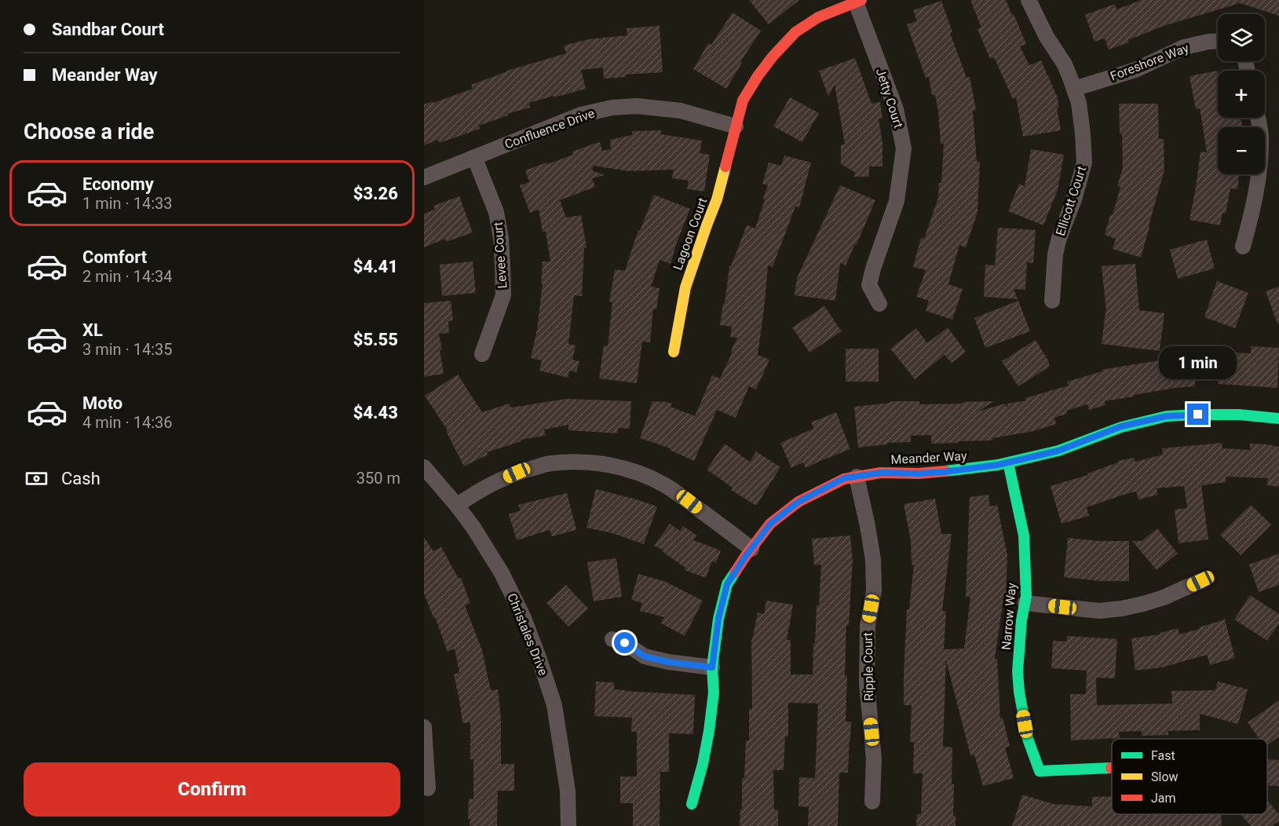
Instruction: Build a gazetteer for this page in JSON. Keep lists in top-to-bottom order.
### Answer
{
  "streets": {
    "street": [
      "Foreshore Way",
      "Jetty Court",
      "Confluence Drive",
      "Ellicott Court",
      "Lagoon Court",
      "Levee Court",
      "Meander Way",
      "Narrow Way",
      "Christales Drive",
      "Ripple Court"
    ]
  },
  "crossings": [
    ["Foreshore Way", "Ellicott Court"],
    ["Jetty Court", "Lagoon Court"],
    ["Confluence Drive", "Lagoon Court"],
    ["Confluence Drive", "Levee Court"],
    ["Meander Way", "Narrow Way"],
    ["Meander Way", "Ripple Court"]
  ],
  "legend": ["Fast", "Slow", "Jam"],
  "page": {
    "banner": ["Sandbar Court", "Meander Way"],
    "map_buttons": ["+", "−"],
    "heading": "Choose a ride",
    "list": [
      {
        "name": "Economy",
        "note": "1 min · 14:33",
        "value": "$3.26"
      },
      {
        "name": "Comfort",
        "note": "2 min · 14:34",
        "value": "$4.41"
      },
      {
        "name": "XL",
        "note": "3 min · 14:35",
        "value": "$5.55"
      },
      {
        "name": "Moto",
        "note": "4 min · 14:36",
        "value": "$4.43"
      }
    ],
    "bubble": "1 min",
    "pay": ["Cash", "350 m"],
    "buttons": "Confirm"
  }
}
